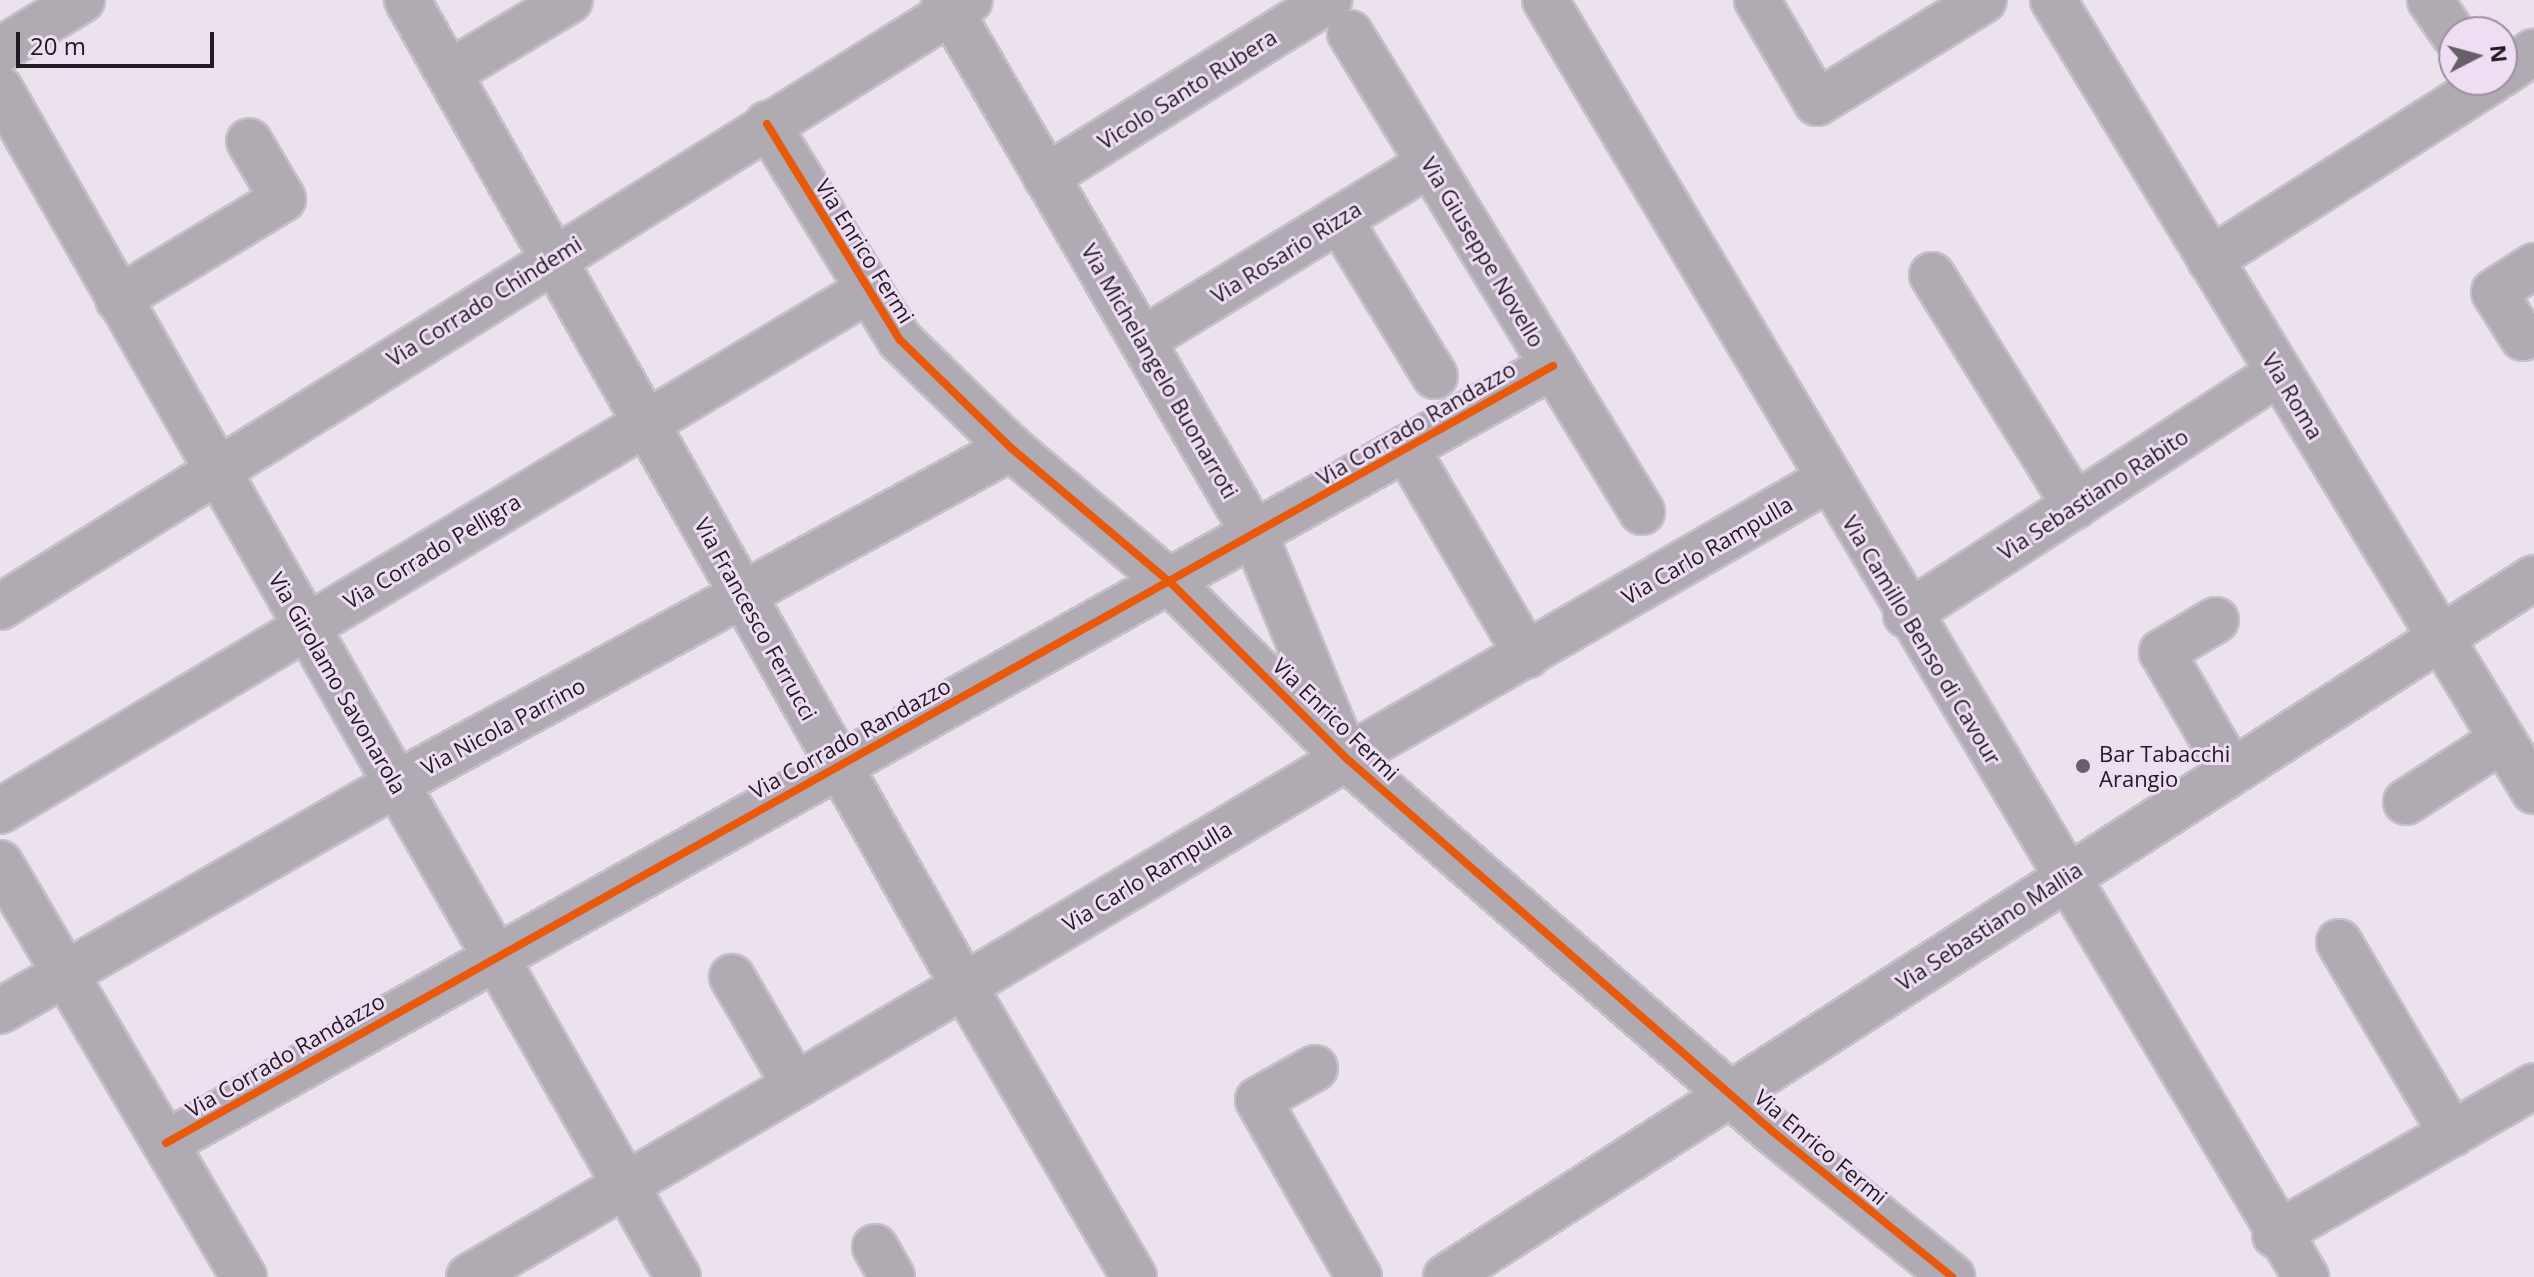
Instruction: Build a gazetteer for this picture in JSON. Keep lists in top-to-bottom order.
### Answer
{
  "streets": {
    "street": [
      "Vicolo Santo Rubera",
      "Via Enrico Fermi",
      "Via Rosario Rizza",
      "Via Giuseppe Novello",
      "Via Corrado Chindemi",
      "Via Michelangelo Buonarroti",
      "Via Roma",
      "Via Corrado Randazzo",
      "Via Sebastiano Rabito",
      "Via Carlo Rampulla",
      "Via Corrado Pelligra",
      "Via Francesco Ferrucci",
      "Via Camillo Benso di Cavour",
      "Via Girolamo Savonarola",
      "Via Nicola Parrino",
      "Via Sebastiano Mallia"
    ]
  },
  "crossings": [
    ["Vicolo Santo Rubera", "Via Giuseppe Novello"],
    ["Vicolo Santo Rubera", "Via Michelangelo Buonarroti"],
    ["Via Enrico Fermi", "Via Corrado Chindemi"],
    ["Via Enrico Fermi", "Via Michelangelo Buonarroti"],
    ["Via Enrico Fermi", "Via Corrado Randazzo"],
    ["Via Enrico Fermi", "Via Carlo Rampulla"],
    ["Via Enrico Fermi", "Via Corrado Pelligra"],
    ["Via Enrico Fermi", "Via Nicola Parrino"],
    ["Via Enrico Fermi", "Via Sebastiano Mallia"],
    ["Via Rosario Rizza", "Via Giuseppe Novello"],
    ["Via Rosario Rizza", "Via Michelangelo Buonarroti"],
    ["Via Giuseppe Novello", "Via Corrado Randazzo"],
    ["Via Corrado Chindemi", "Via Michelangelo Buonarroti"],
    ["Via Corrado Chindemi", "Via Francesco Ferrucci"],
    ["Via Corrado Chindemi", "Via Girolamo Savonarola"],
    ["Via Michelangelo Buonarroti", "Via Corrado Randazzo"],
    ["Via Michelangelo Buonarroti", "Via Carlo Rampulla"],
    ["Via Roma", "Via Sebastiano Rabito"],
    ["Via Roma", "Via Sebastiano Mallia"],
    ["Via Corrado Randazzo", "Via Francesco Ferrucci"],
    ["Via Corrado Randazzo", "Via Girolamo Savonarola"],
    ["Via Sebastiano Rabito", "Via Camillo Benso di Cavour"],
    ["Via Carlo Rampulla", "Via Francesco Ferrucci"],
    ["Via Carlo Rampulla", "Via Camillo Benso di Cavour"],
    ["Via Carlo Rampulla", "Via Girolamo Savonarola"],
    ["Via Corrado Pelligra", "Via Francesco Ferrucci"],
    ["Via Corrado Pelligra", "Via Girolamo Savonarola"],
    ["Via Francesco Ferrucci", "Via Nicola Parrino"],
    ["Via Camillo Benso di Cavour", "Via Sebastiano Mallia"],
    ["Via Girolamo Savonarola", "Via Nicola Parrino"]
  ],
  "places": ["Bar Tabacchi Arangio"],
  "scale_bar": "20 m",
  "north": "right"
}
